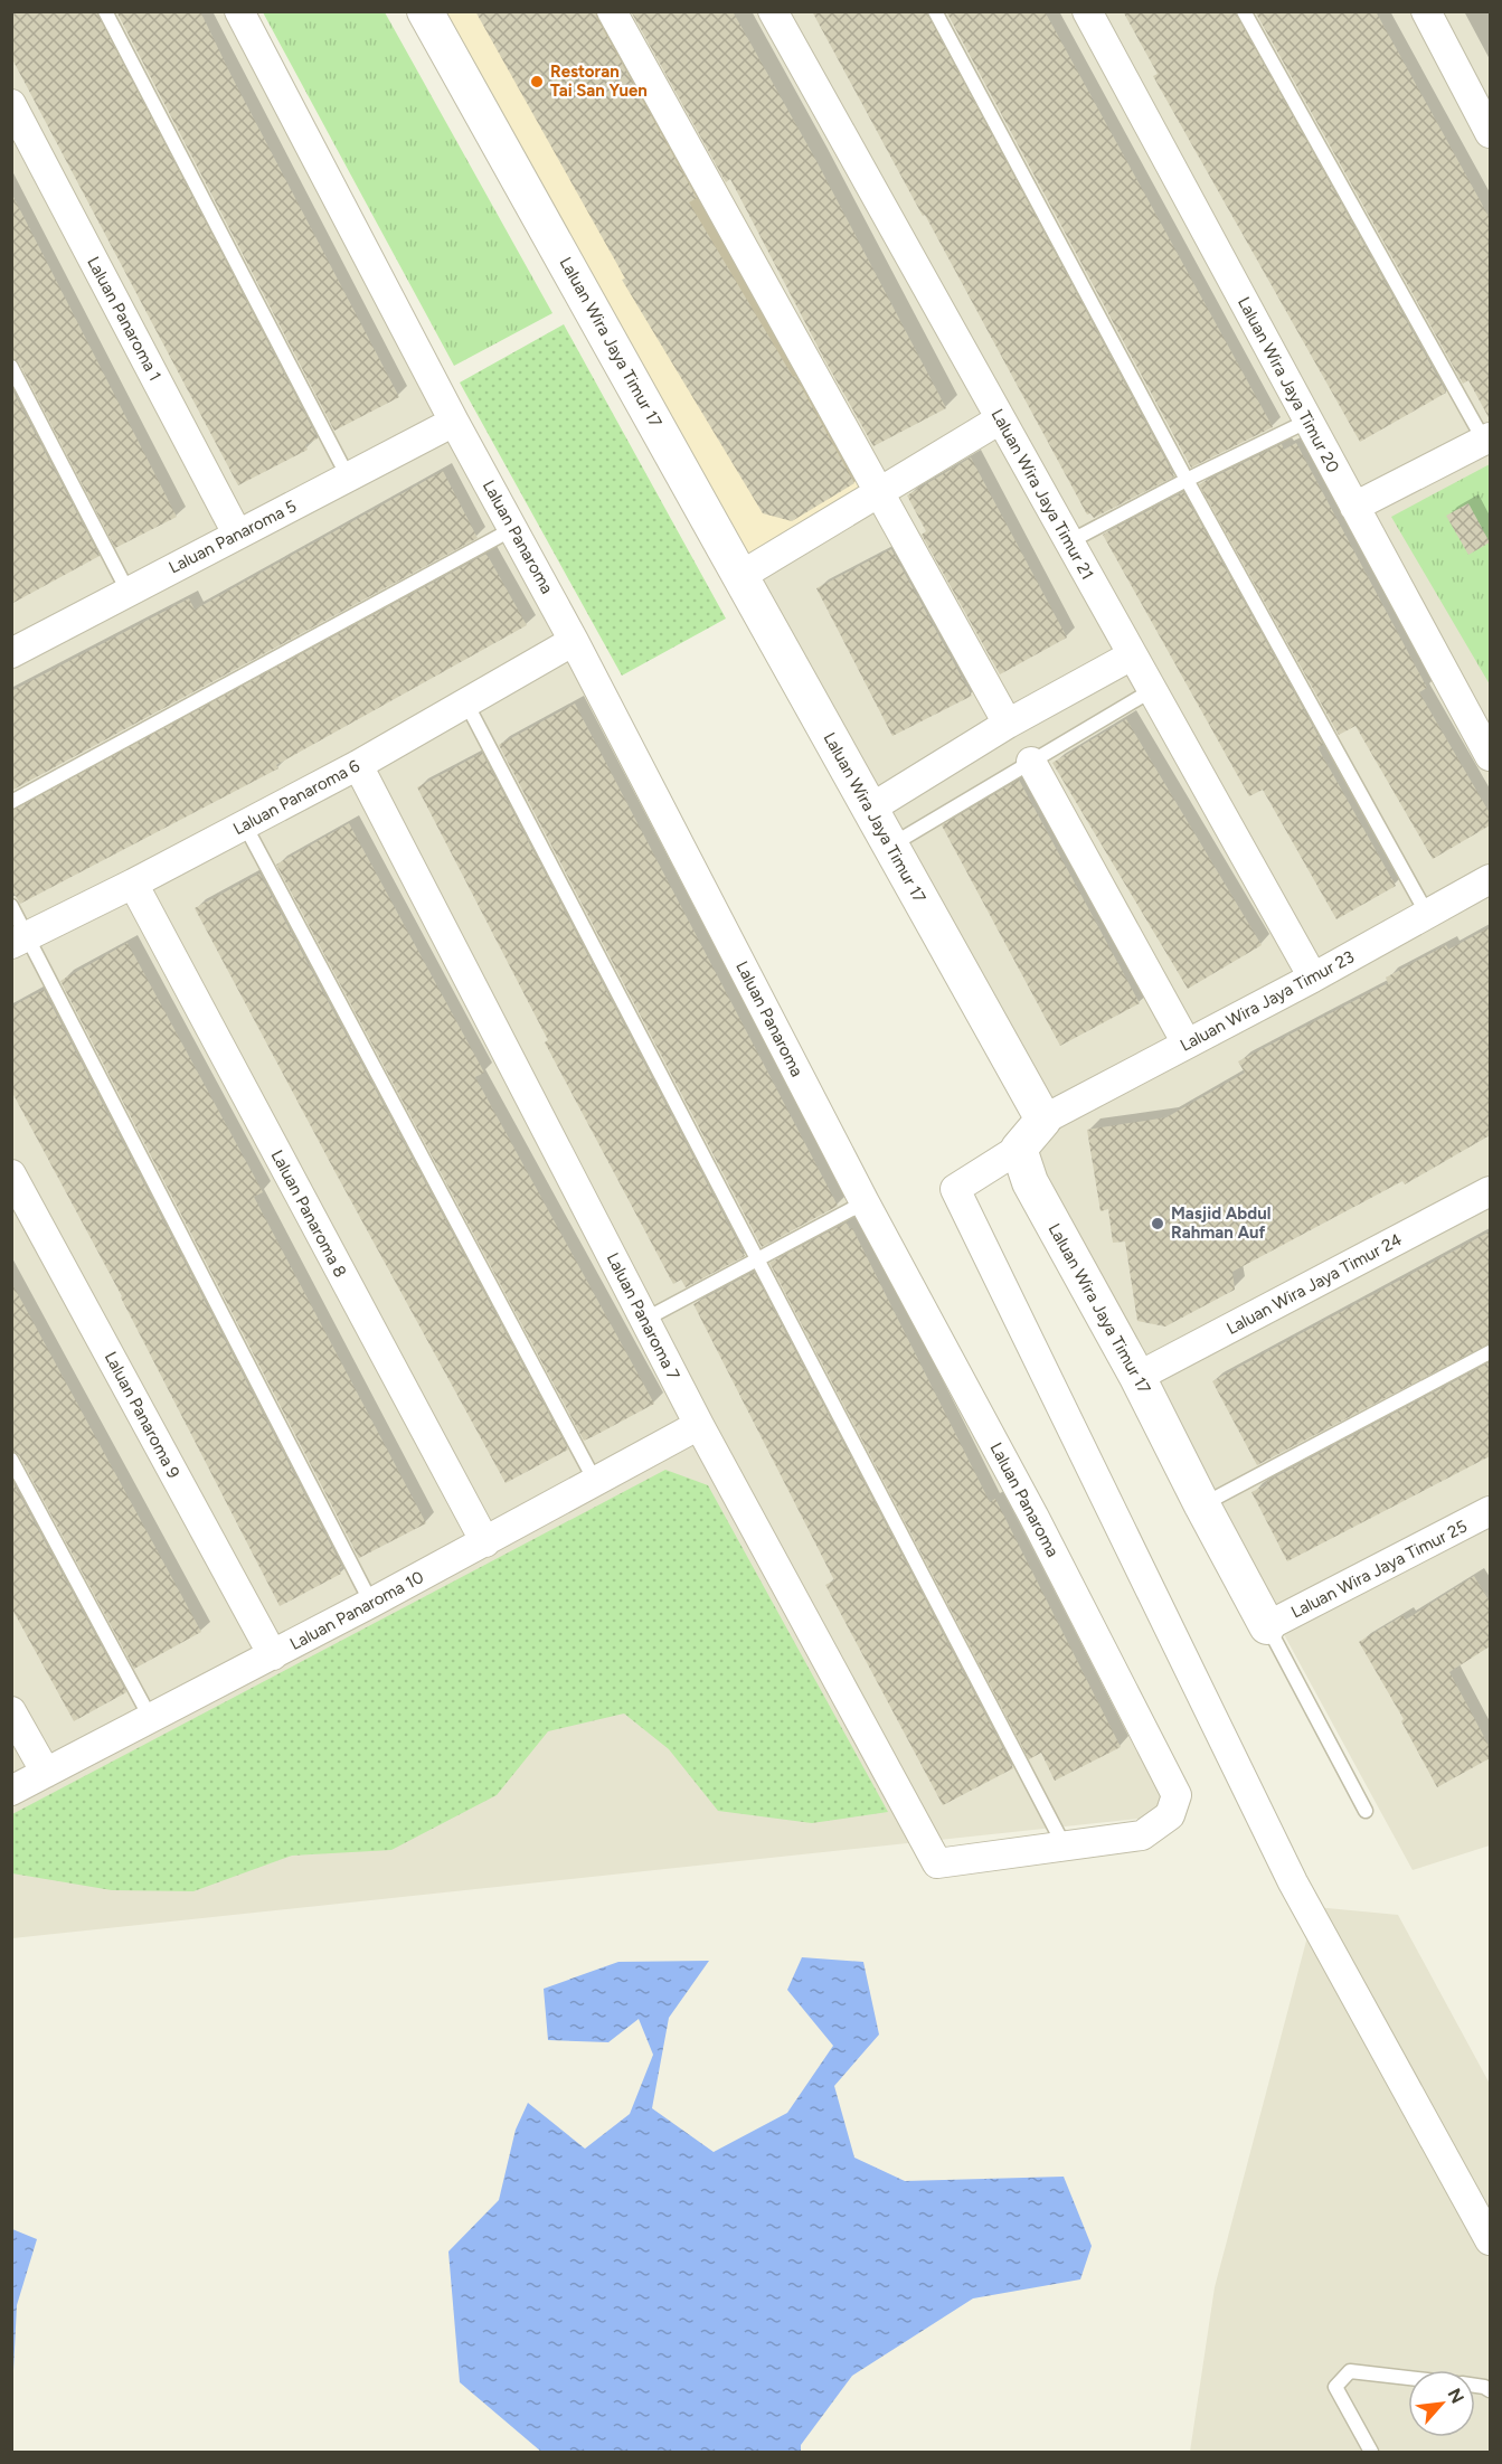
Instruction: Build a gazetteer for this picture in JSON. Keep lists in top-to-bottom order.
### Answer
{
  "streets": {
    "street": [
      "Laluan Panaroma 1",
      "Laluan Wira Jaya Timur 17",
      "Laluan Wira Jaya Timur 20",
      "Laluan Wira Jaya Timur 21",
      "Laluan Panaroma 5",
      "Laluan Panaroma",
      "Laluan Panaroma 6",
      "Laluan Wira Jaya Timur 23",
      "Laluan Panaroma 8",
      "Laluan Wira Jaya Timur 24",
      "Laluan Panaroma 7",
      "Laluan Panaroma 9",
      "Laluan Wira Jaya Timur 25",
      "Laluan Panaroma 10"
    ]
  },
  "crossings": [
    ["Laluan Panaroma 1", "Laluan Panaroma 5"],
    ["Laluan Wira Jaya Timur 17", "Laluan Wira Jaya Timur 23"],
    ["Laluan Wira Jaya Timur 17", "Laluan Wira Jaya Timur 24"],
    ["Laluan Wira Jaya Timur 17", "Laluan Wira Jaya Timur 25"],
    ["Laluan Wira Jaya Timur 21", "Laluan Wira Jaya Timur 23"],
    ["Laluan Panaroma 5", "Laluan Panaroma"],
    ["Laluan Panaroma", "Laluan Panaroma 6"],
    ["Laluan Panaroma", "Laluan Panaroma 7"],
    ["Laluan Panaroma 6", "Laluan Panaroma 8"],
    ["Laluan Panaroma 6", "Laluan Panaroma 7"],
    ["Laluan Panaroma 8", "Laluan Panaroma 10"],
    ["Laluan Panaroma 7", "Laluan Panaroma 10"],
    ["Laluan Panaroma 9", "Laluan Panaroma 10"]
  ],
  "places": ["Restoran Tai San Yuen", "Masjid Abdul Rahman Auf"],
  "north": "top right"
}
